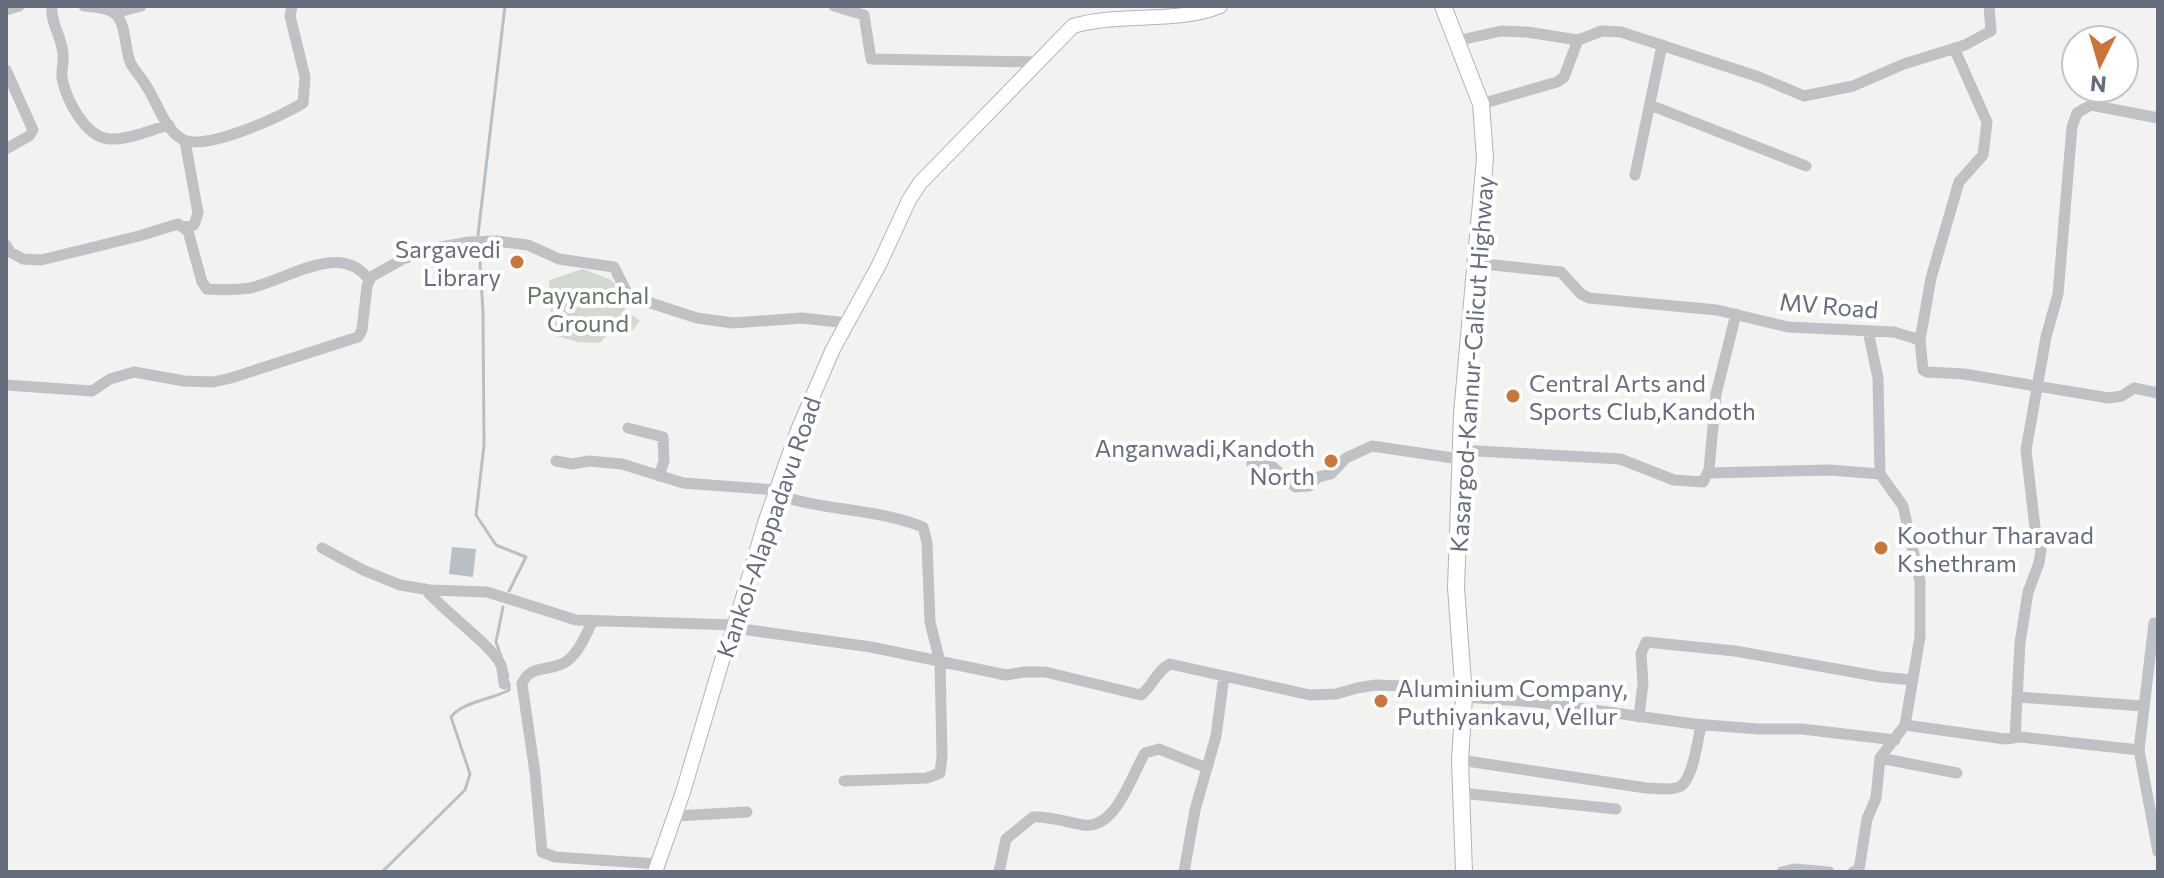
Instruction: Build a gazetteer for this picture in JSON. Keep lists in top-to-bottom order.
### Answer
{
  "streets": {
    "highway": ["Kasargod-Kannur-Calicut Highway"],
    "main road": ["Kankol-Alappadavu Road"],
    "street": ["MV Road"]
  },
  "crossings": [
    ["MV Road", "Kasargod-Kannur-Calicut Highway"]
  ],
  "parks": ["Payyanchal Ground"],
  "places": [
    "Sargavedi Library",
    "Central Arts and Sports Club,Kandoth",
    "Anganwadi,Kandoth North",
    "Koothur Tharavad Kshethram",
    "Aluminium Company, Puthiyankavu, Vellur"
  ],
  "north": "bottom"
}
